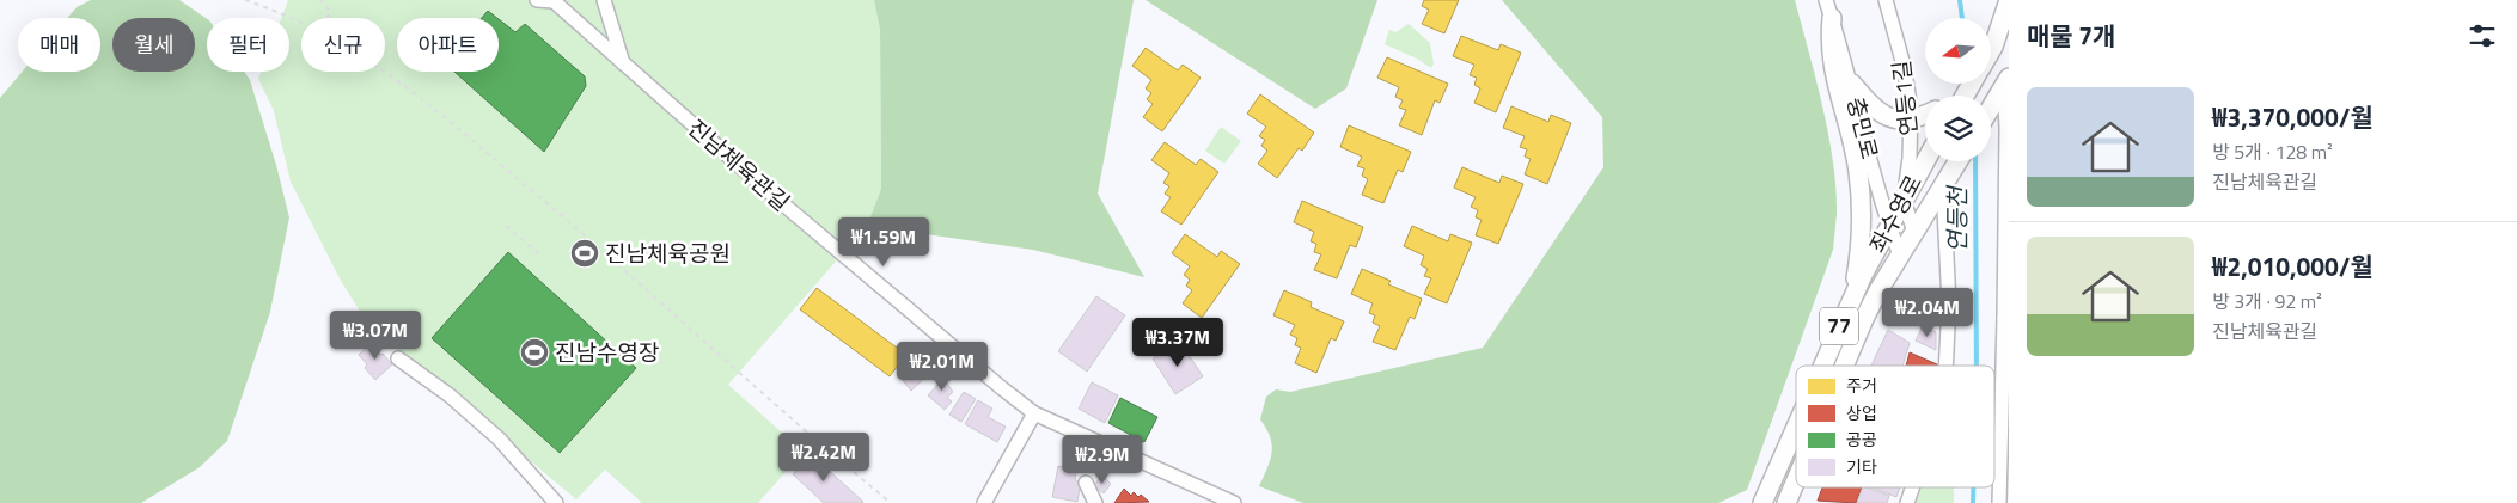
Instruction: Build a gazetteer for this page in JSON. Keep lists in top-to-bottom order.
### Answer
{
  "streets": {
    "main road": ["좌수영로", "77"],
    "street": ["연등1길", "충민로", "진남체육관길"]
  },
  "crossings": [
    ["연등1길", "좌수영로"],
    ["충민로", "좌수영로"],
    ["좌수영로", "77"]
  ],
  "water": ["연등천"],
  "places": {
    "sports": ["진남체육공원", "진남수영장"]
  },
  "legend": [
    "주거",
    "상업",
    "공공",
    "기타"
  ],
  "north": "left",
  "page": {
    "heading": "매물 7개",
    "chip": [
      "매매",
      "월세",
      "필터",
      "신규",
      "아파트"
    ],
    "list": [
      {
        "name": "₩3,370,000/월",
        "note": "방 5개 · 128 m² · 진남체육관길"
      },
      {
        "name": "₩2,010,000/월",
        "note": "방 3개 · 92 m² · 진남체육관길"
      }
    ],
    "price": [
      "₩1.59M",
      "₩2.04M",
      "₩3.07M",
      "₩3.37M",
      "₩2.01M",
      "₩2.42M",
      "₩2.9M"
    ]
  }
}
